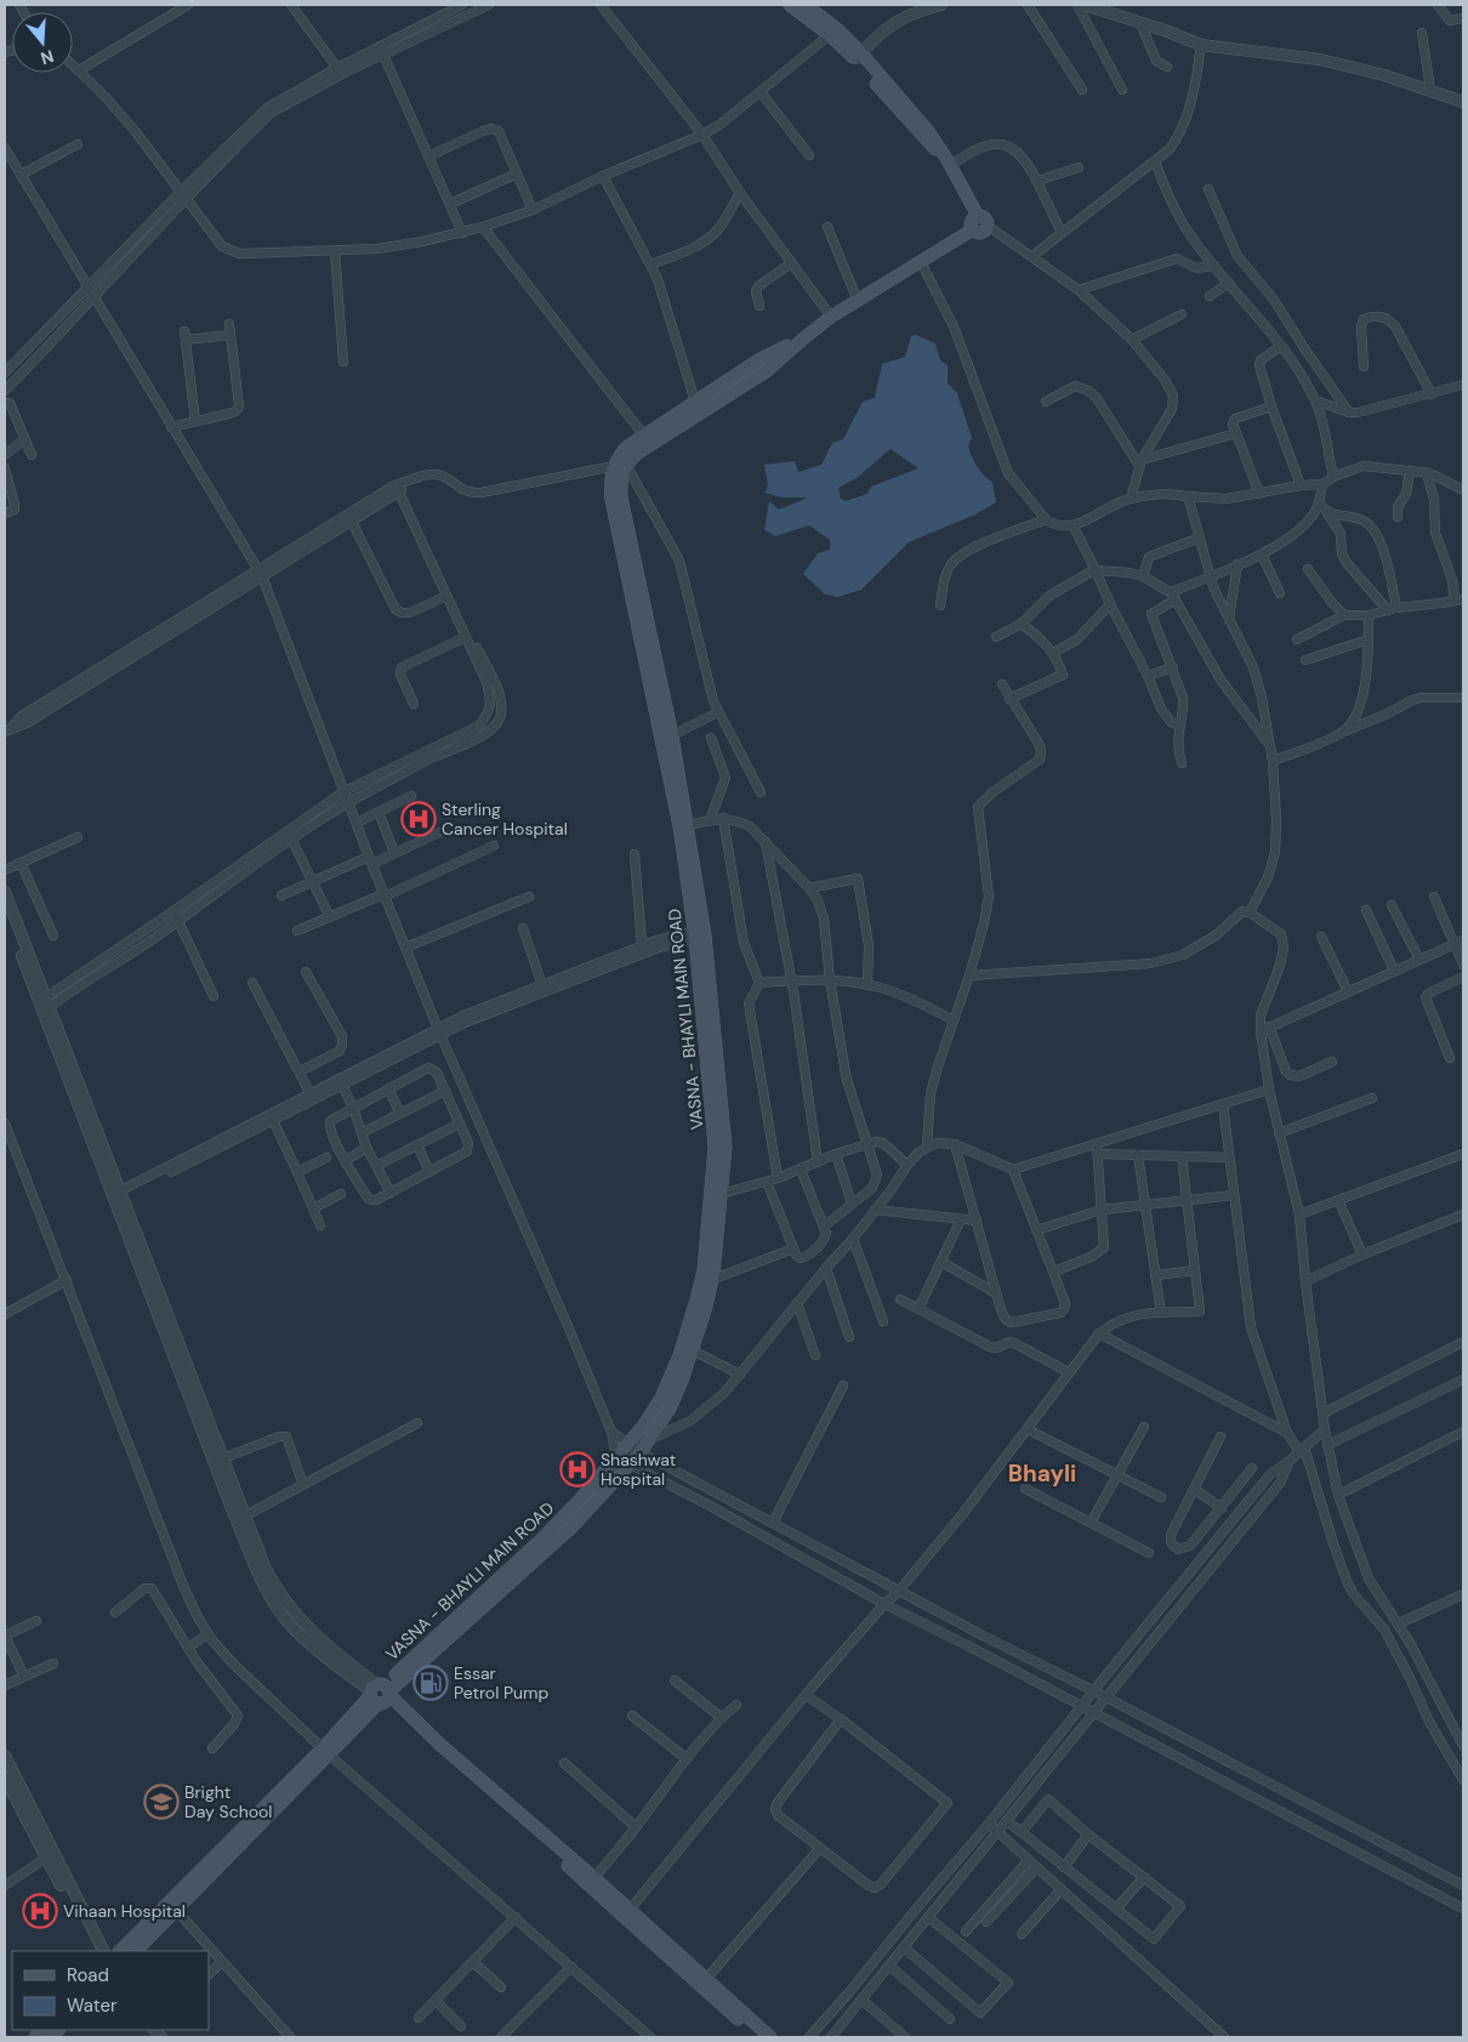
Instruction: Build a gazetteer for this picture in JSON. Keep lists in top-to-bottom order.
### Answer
{
  "streets": {
    "main road": ["VASNA - BHAYLI MAIN ROAD"]
  },
  "districts": ["Bhayli"],
  "places": {
    "hospital": ["Sterling Cancer Hospital", "Shashwat Hospital", "Vihaan Hospital"],
    "fuel station": ["Essar Petrol Pump"],
    "school or university": ["Bright Day School"]
  },
  "legend": ["Road", "Water"],
  "north": "bottom"
}
